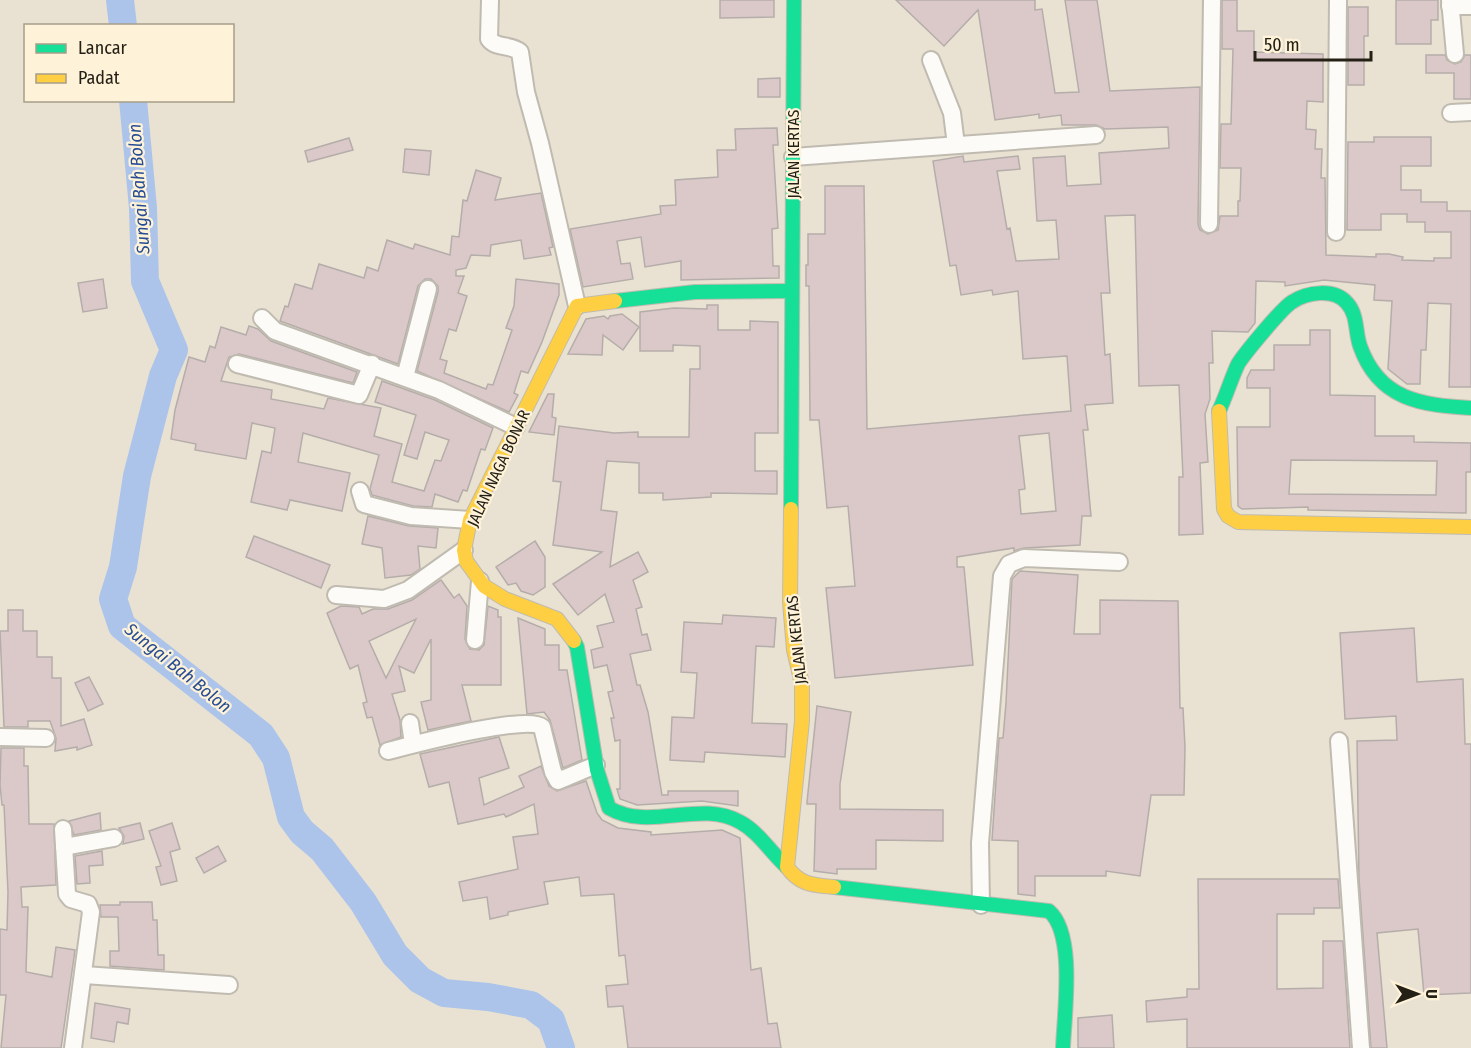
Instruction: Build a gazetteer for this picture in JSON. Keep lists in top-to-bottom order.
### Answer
{
  "streets": {
    "street": ["JALAN KERTAS", "JALAN NAGA BONAR"]
  },
  "water": ["Sungai Bah Bolon"],
  "legend": ["Lancar", "Padat"],
  "scale_bar": "50 m",
  "north": "right"
}
